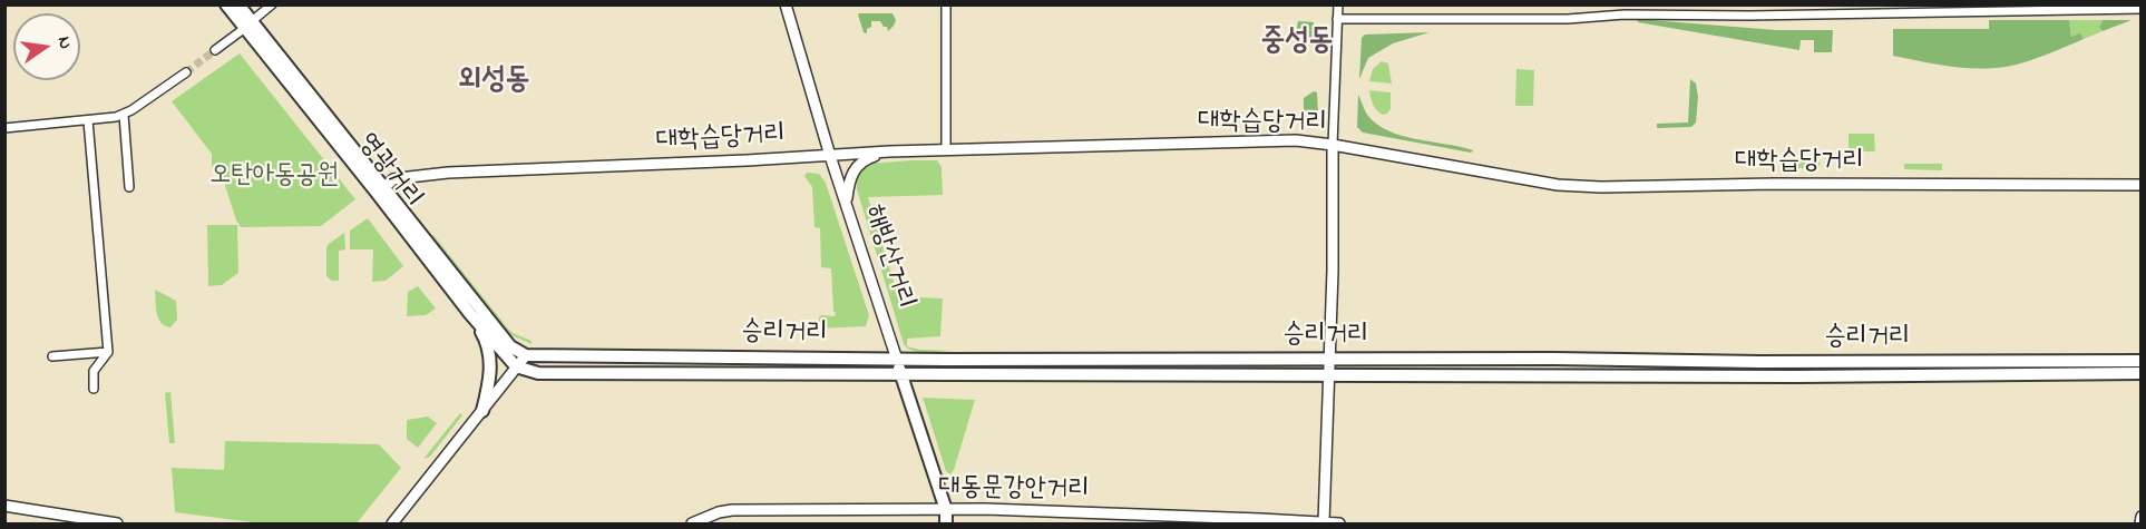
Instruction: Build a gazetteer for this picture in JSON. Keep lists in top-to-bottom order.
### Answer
{
  "streets": {
    "main road": [
      "대학습당거리",
      "영광거리",
      "해방산거리",
      "승리거리",
      "대동문강안거리"
    ]
  },
  "crossings": [
    ["대학습당거리", "영광거리"],
    ["대학습당거리", "해방산거리"],
    ["영광거리", "승리거리"],
    ["해방산거리", "승리거리"],
    ["해방산거리", "대동문강안거리"]
  ],
  "districts": ["중성동", "외성동"],
  "parks": ["오탄아동공원"],
  "north": "right"
}
